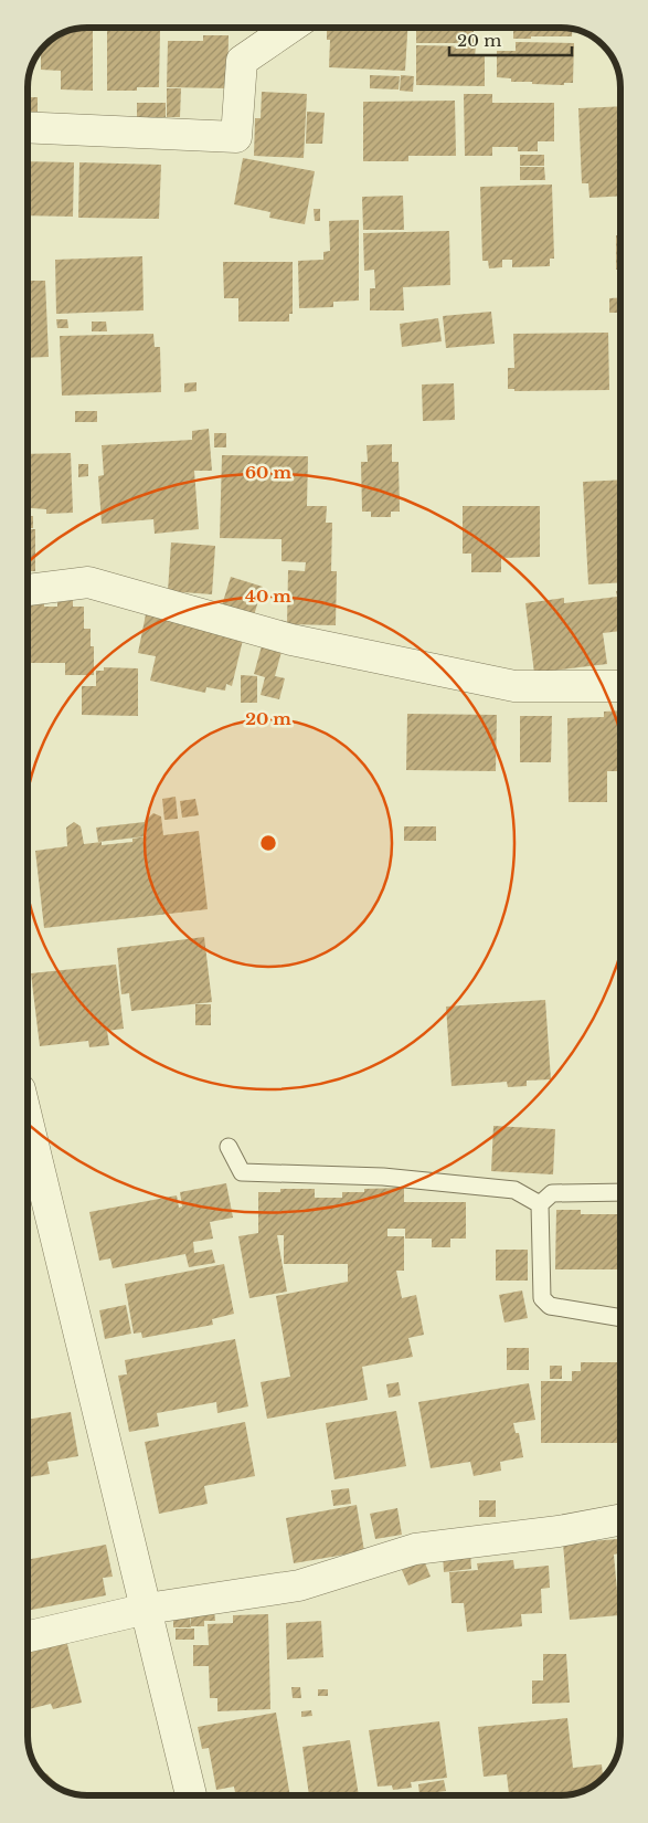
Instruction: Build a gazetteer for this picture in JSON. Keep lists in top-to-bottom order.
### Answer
{
  "scale_bar": "20 m",
  "rings": ["60 m", "40 m", "20 m"]
}
